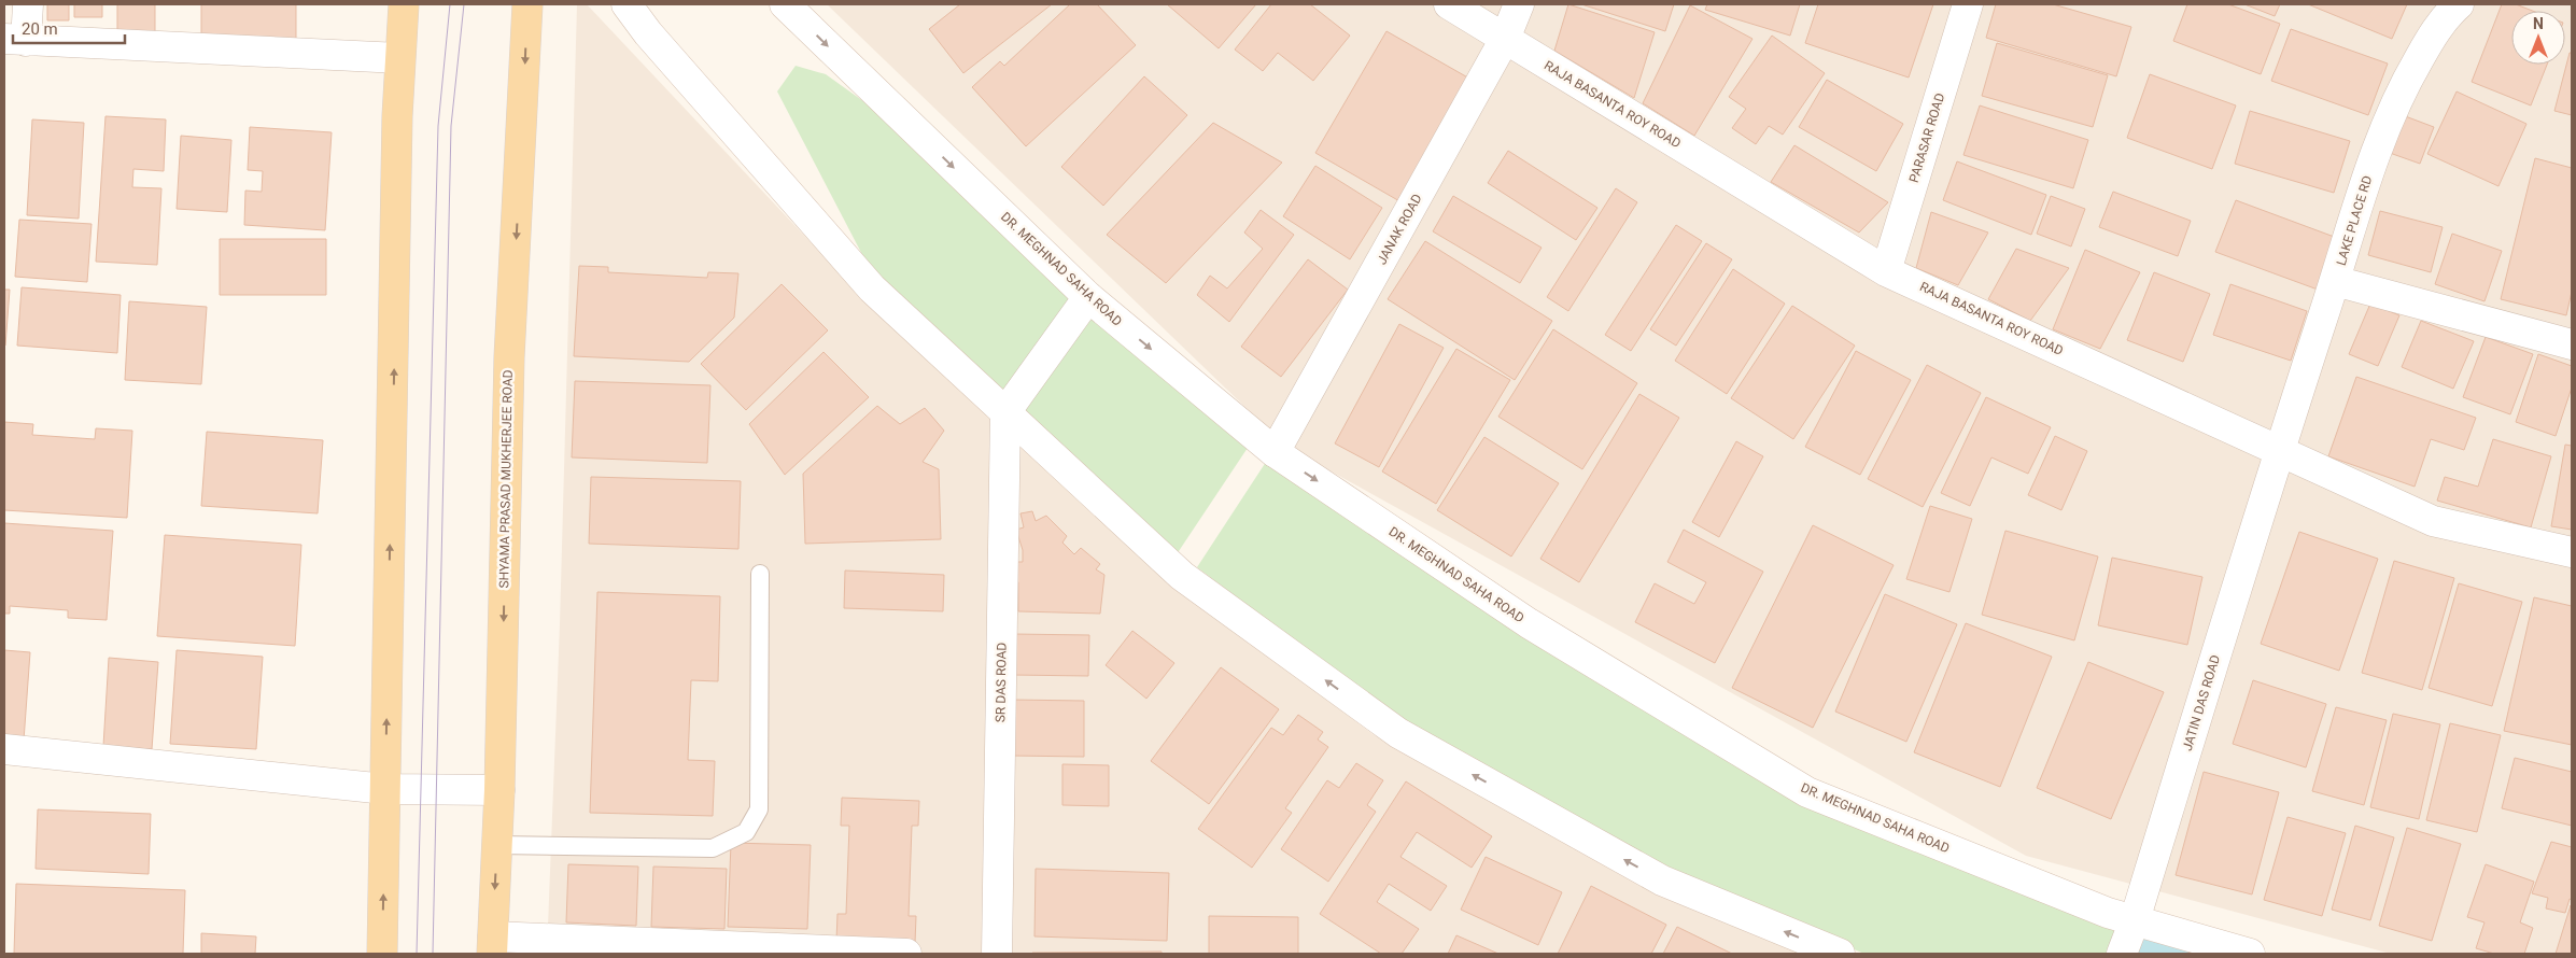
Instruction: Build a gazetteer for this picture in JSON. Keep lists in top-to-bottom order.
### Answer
{
  "streets": {
    "main road": ["SHYAMA PRASAD MUKHERJEE ROAD"],
    "street": [
      "RAJA BASANTA ROY ROAD",
      "PARASAR ROAD",
      "LAKE PLACE RD",
      "JANAK ROAD",
      "DR. MEGHNAD SAHA ROAD",
      "SR DAS ROAD",
      "JATIN DAS ROAD"
    ]
  },
  "crossings": [
    ["RAJA BASANTA ROY ROAD", "PARASAR ROAD"],
    ["RAJA BASANTA ROY ROAD", "LAKE PLACE RD"],
    ["RAJA BASANTA ROY ROAD", "JANAK ROAD"],
    ["RAJA BASANTA ROY ROAD", "JATIN DAS ROAD"],
    ["LAKE PLACE RD", "JATIN DAS ROAD"],
    ["JANAK ROAD", "DR. MEGHNAD SAHA ROAD"],
    ["DR. MEGHNAD SAHA ROAD", "JATIN DAS ROAD"]
  ],
  "scale_bar": "20 m",
  "north": "top"
}
